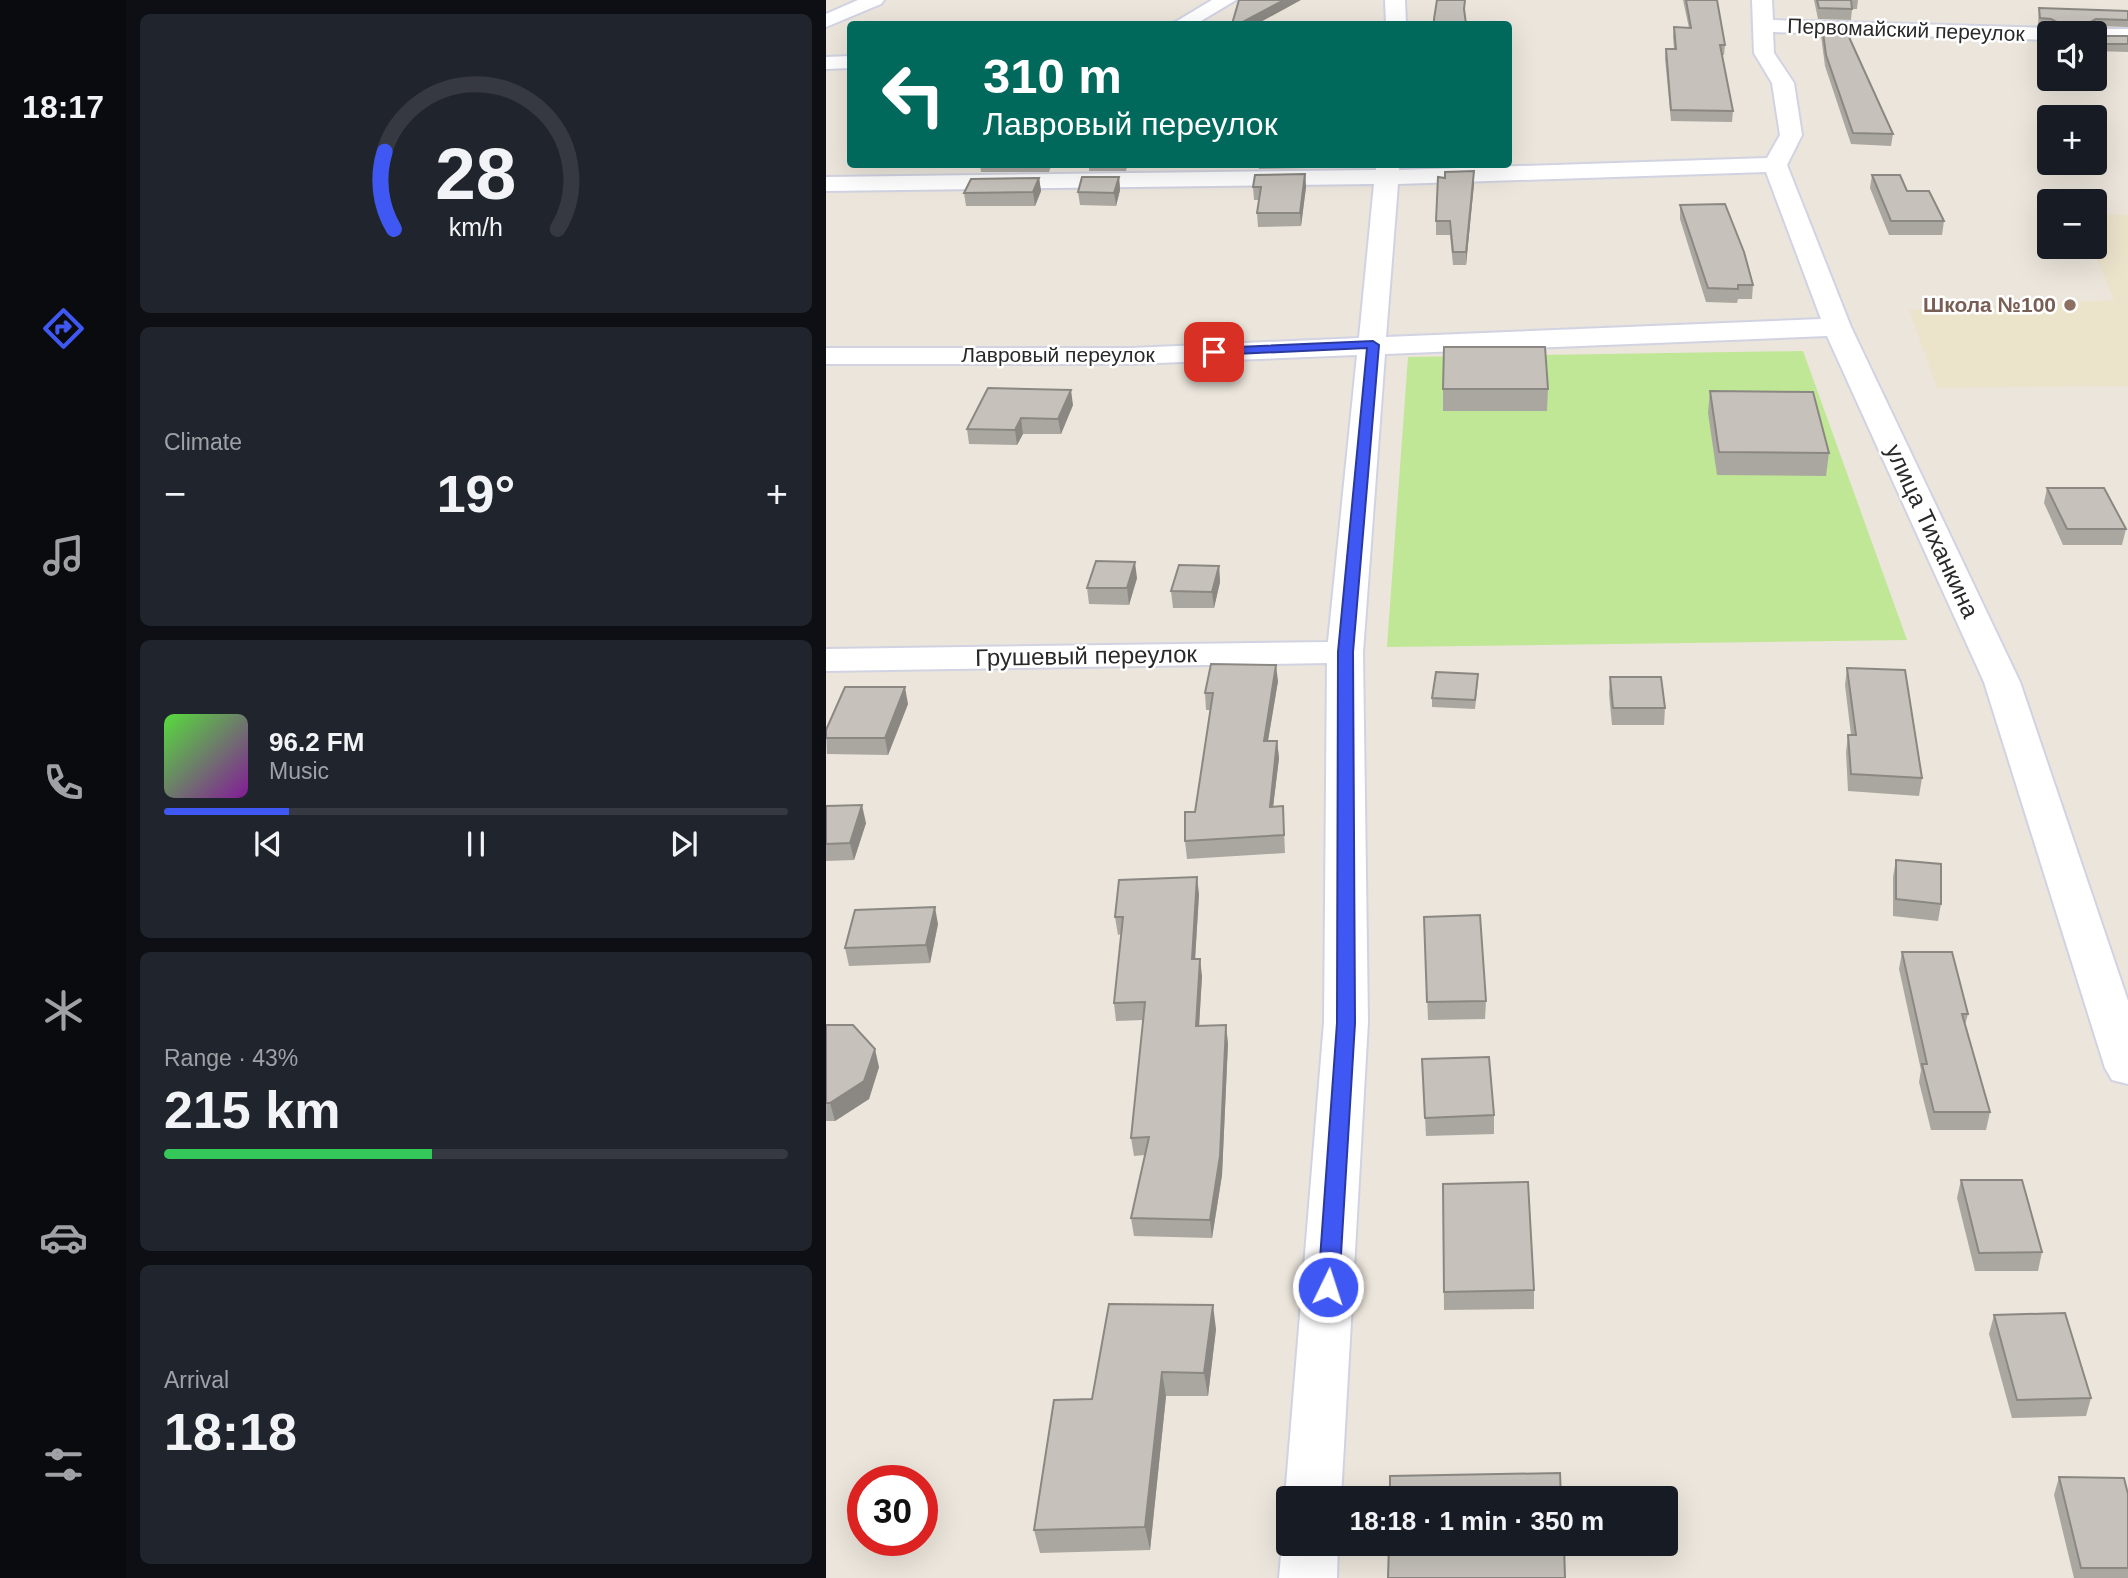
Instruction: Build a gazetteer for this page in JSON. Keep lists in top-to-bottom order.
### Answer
{
  "streets": {
    "street": [
      "Первомайский переулок",
      "Лавровый переулок",
      "улица Тиханкина",
      "Грушевый переулок"
    ]
  },
  "crossings": [
    ["Лавровый переулок", "улица Тиханкина"]
  ],
  "places": ["Школа №100"],
  "page": {
    "tabs": "18:17",
    "map_buttons": ["+", "−"],
    "turn": ["310 m", "Лавровый переулок"],
    "tile": [
      "Climate",
      ["Range · 43%", "215 km"],
      ["Arrival", "18:18"]
    ],
    "heat": ["−", "19°", "+"],
    "song": ["96.2 FM", "Music"],
    "limit": "30",
    "trip": "18:18 · 1 min · 350 m",
    "gauge": ["28", "km/h"]
  }
}
